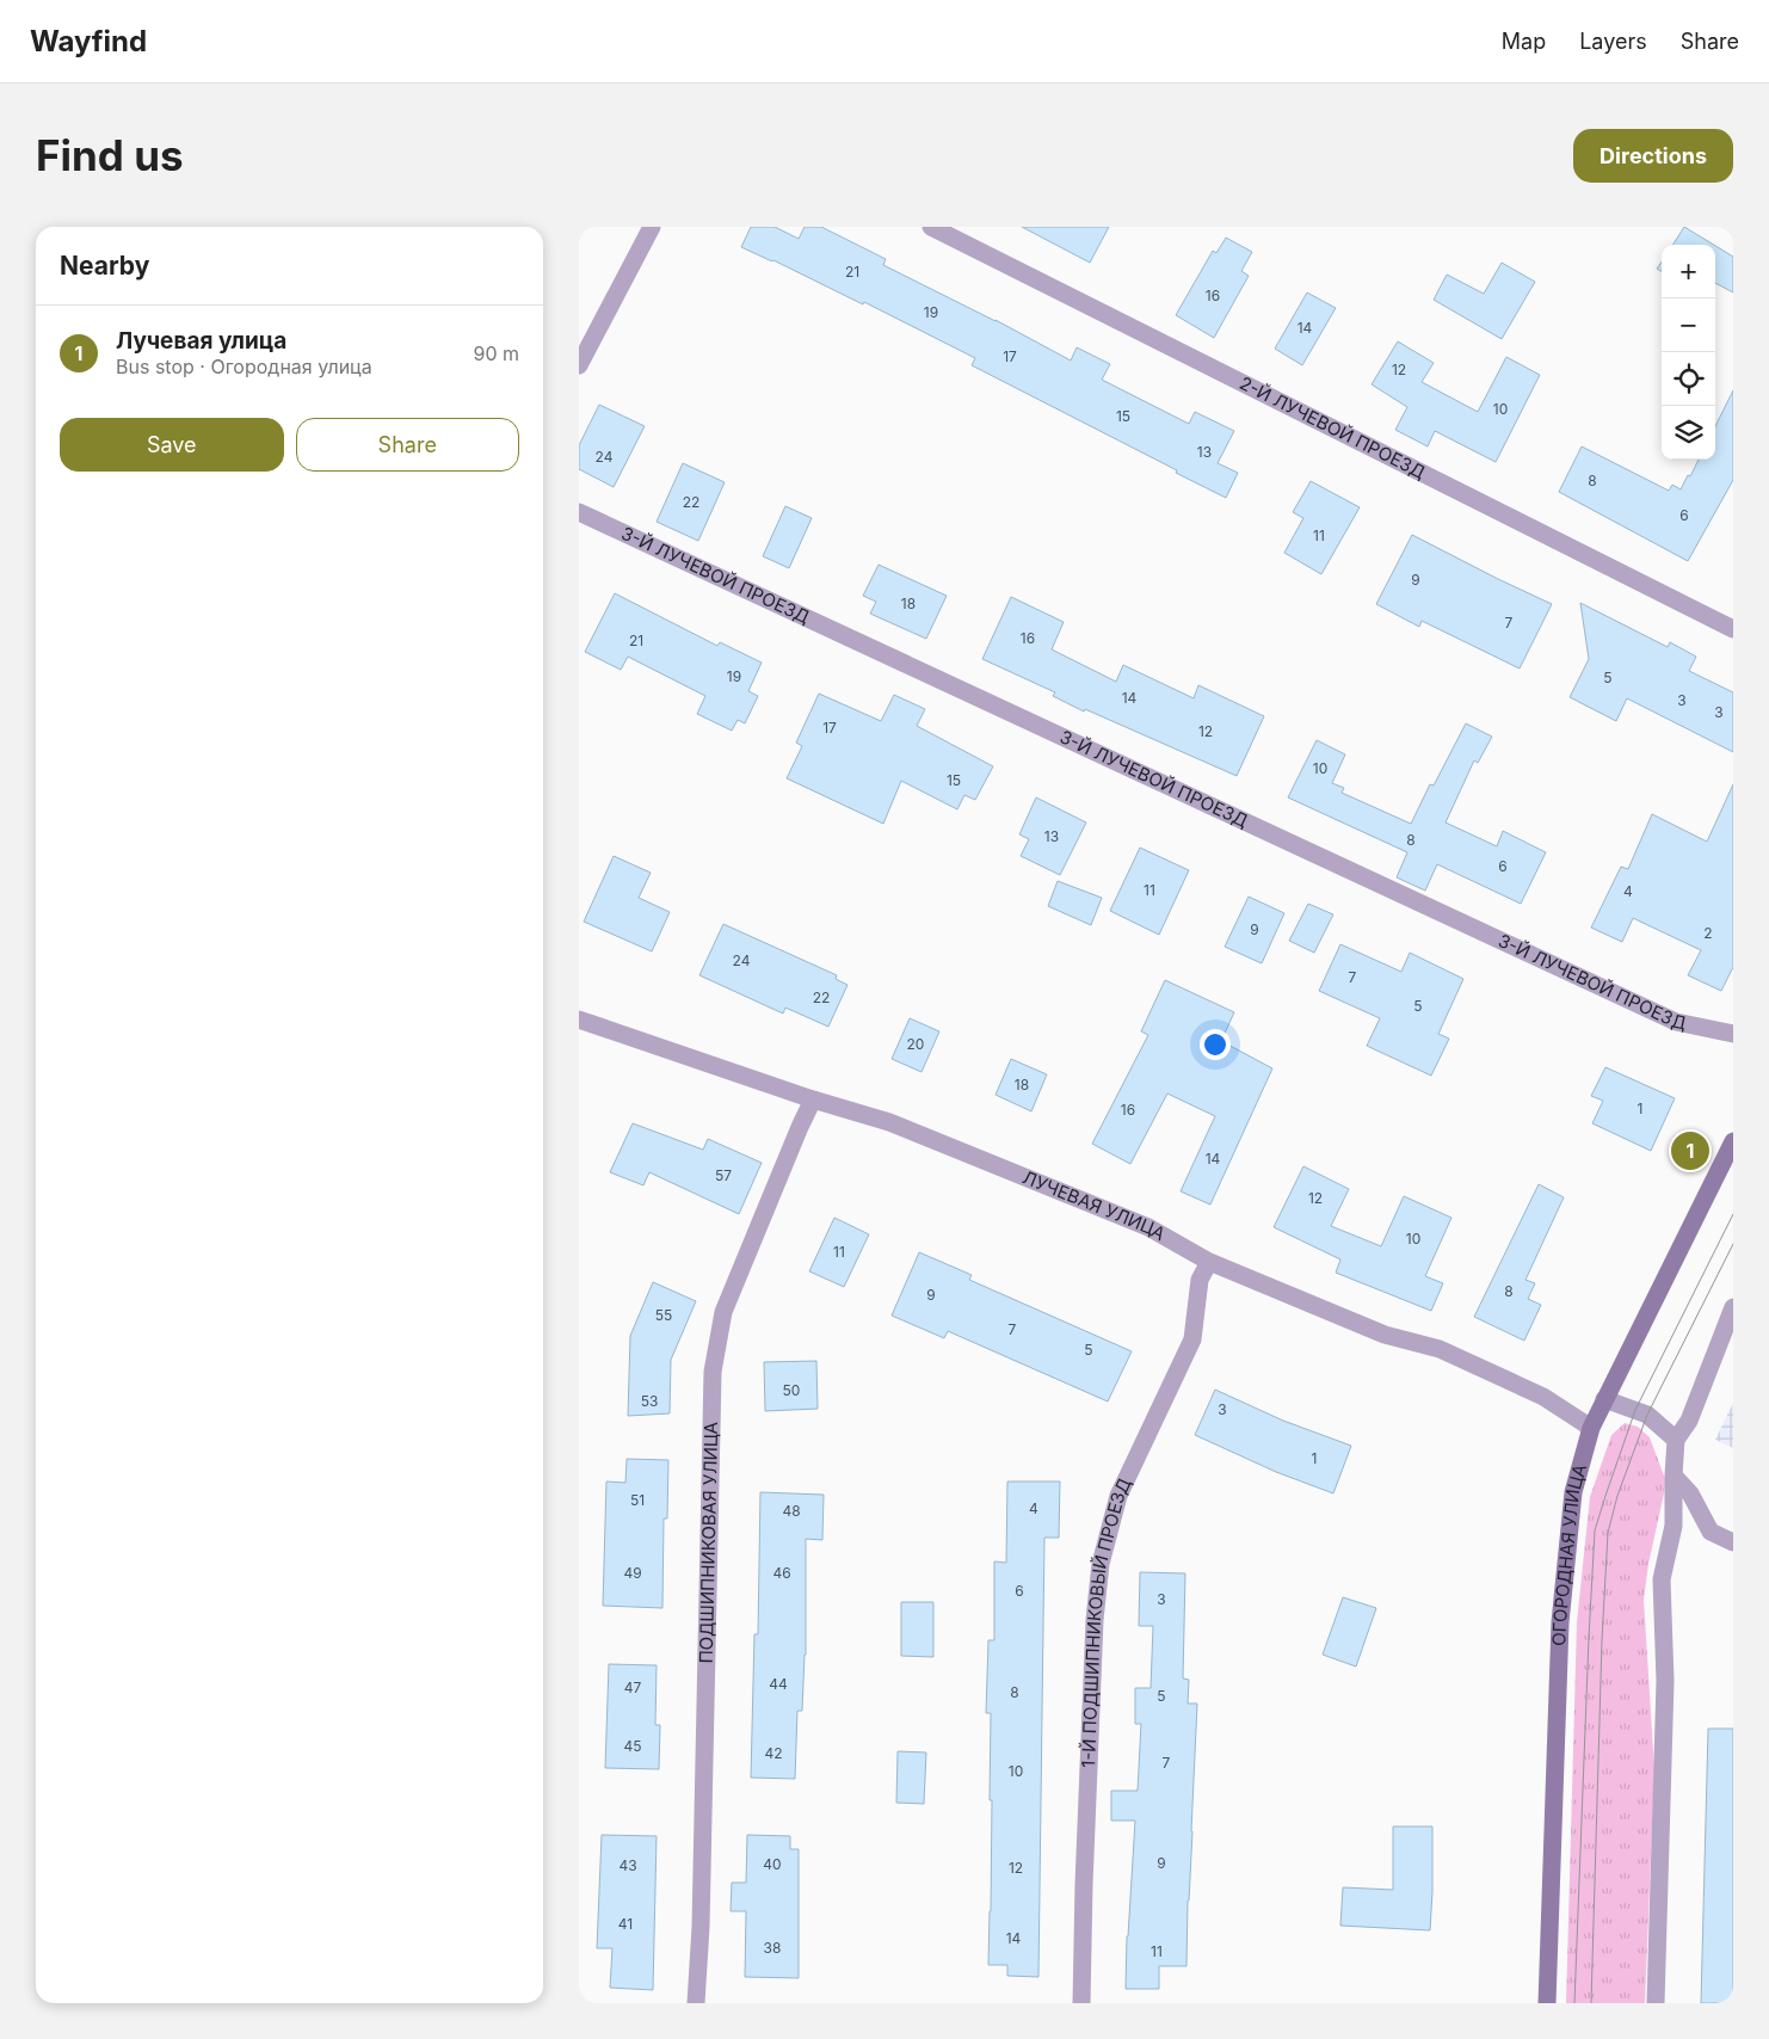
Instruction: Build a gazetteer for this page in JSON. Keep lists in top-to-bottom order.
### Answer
{
  "streets": {
    "street": [
      "2-Й ЛУЧЕВОЙ ПРОЕЗД",
      "3-Й ЛУЧЕВОЙ ПРОЕЗД",
      "ЛУЧЕВАЯ УЛИЦА",
      "ПОДШИПНИКОВАЯ УЛИЦА",
      "ОГОРОДНАЯ УЛИЦА",
      "1-Й ПОДШИПНИКОВЫЙ ПРОЕЗД"
    ]
  },
  "crossings": [
    ["ЛУЧЕВАЯ УЛИЦА", "ПОДШИПНИКОВАЯ УЛИЦА"],
    ["ЛУЧЕВАЯ УЛИЦА", "ОГОРОДНАЯ УЛИЦА"],
    ["ЛУЧЕВАЯ УЛИЦА", "1-Й ПОДШИПНИКОВЫЙ ПРОЕЗД"]
  ],
  "house_numbers": [
    "21",
    "16",
    "19",
    "14",
    "17",
    "12",
    "10",
    "15",
    "13",
    "24",
    "8",
    "22",
    "6",
    "11",
    "9",
    "18",
    "7",
    "16",
    "21",
    "19",
    "5",
    "14",
    "3",
    "3",
    "17",
    "12",
    "10",
    "15",
    "13",
    "8",
    "6",
    "11",
    "4",
    "9",
    "2",
    "24",
    "7",
    "22",
    "5",
    "20",
    "18",
    "1",
    "16",
    "14",
    "57",
    "12",
    "10",
    "11",
    "8",
    "9",
    "55",
    "7",
    "5",
    "50",
    "53",
    "3",
    "1",
    "51",
    "4",
    "48",
    "49",
    "46",
    "6",
    "3",
    "44",
    "47",
    "8",
    "5",
    "45",
    "42",
    "7",
    "10",
    "9",
    "40",
    "43",
    "12",
    "41",
    "14",
    "38",
    "11"
  ],
  "page": {
    "header": "Wayfind",
    "nav": ["Map", "Layers", "Share"],
    "buttons": [
      "Directions",
      ["Save", "Share"]
    ],
    "title": "Find us",
    "heading": "Nearby",
    "map_buttons": ["+", "−"],
    "list": [
      {
        "mark": "1",
        "name": "Лучевая улица",
        "note": "Bus stop · Огородная улица",
        "value": "90 m"
      }
    ],
    "pins": "1"
  }
}
